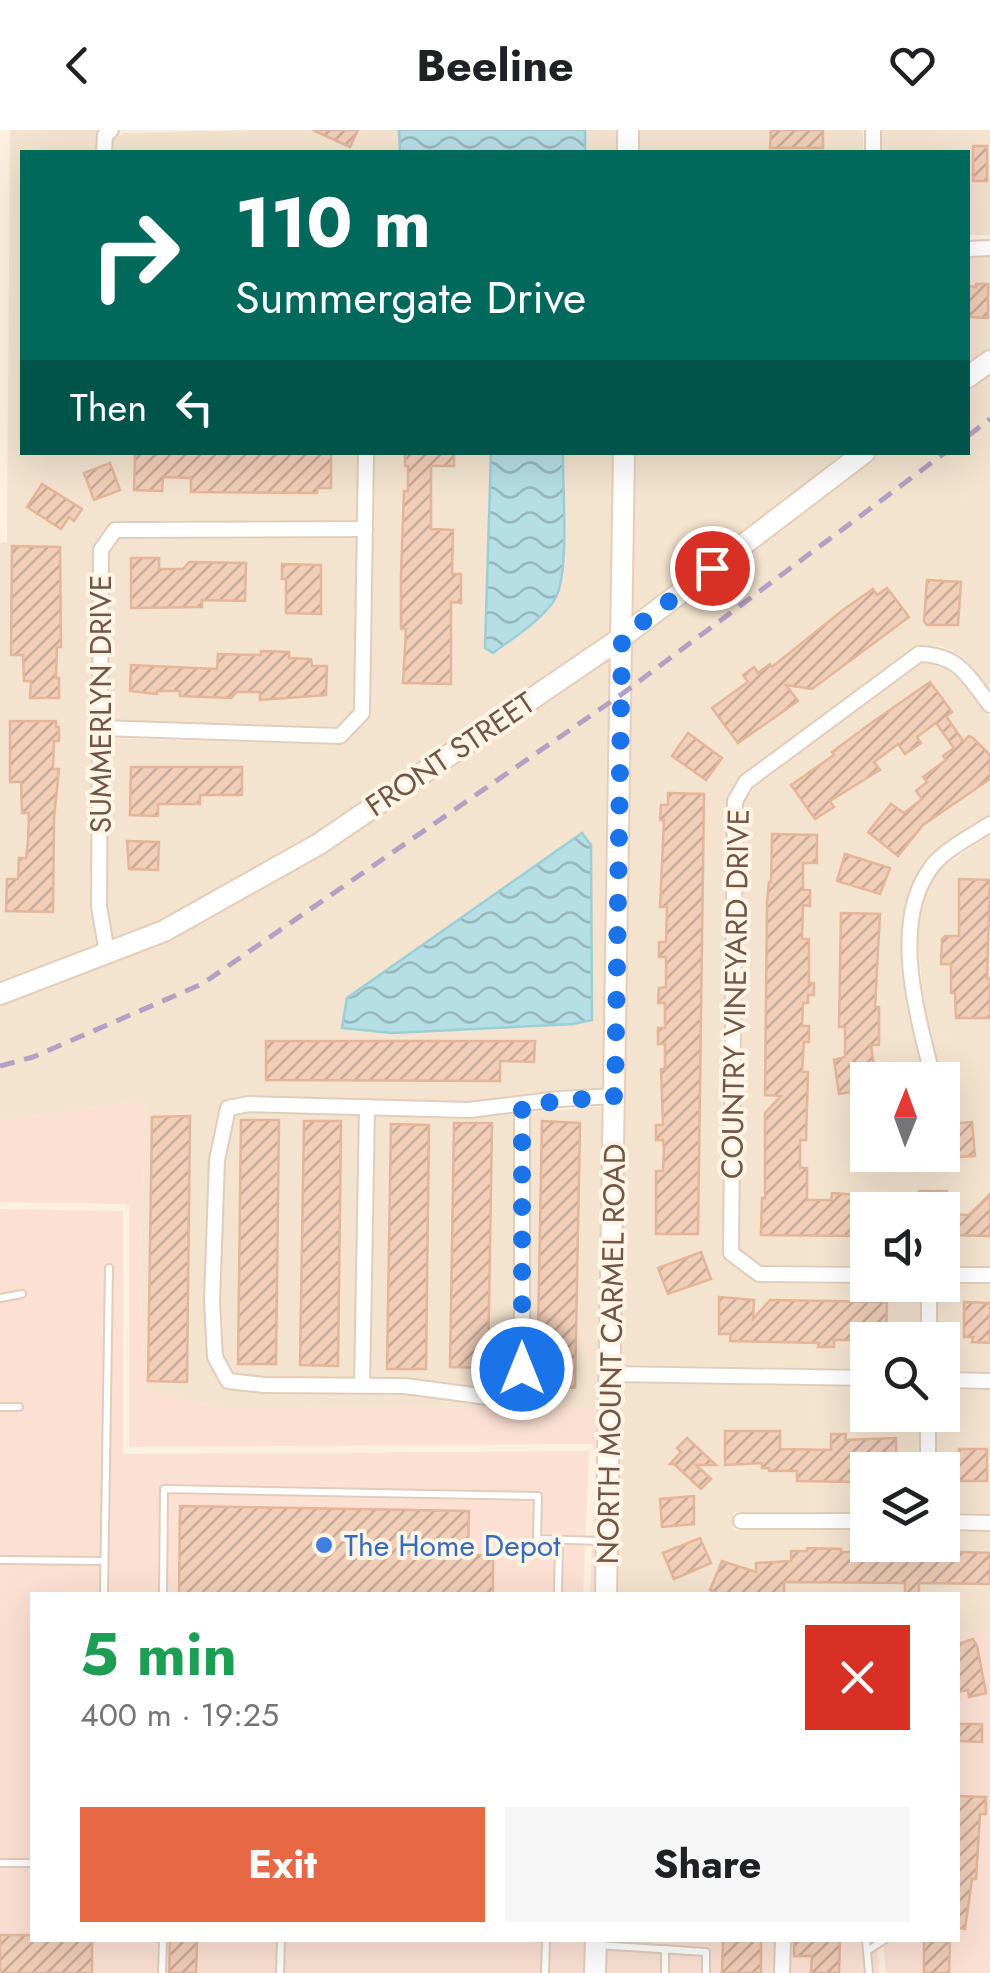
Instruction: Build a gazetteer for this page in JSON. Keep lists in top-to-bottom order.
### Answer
{
  "streets": {
    "street": [
      "SUMMERLYN DRIVE",
      "FRONT STREET",
      "COUNTRY VINEYARD DRIVE",
      "NORTH MOUNT CARMEL ROAD"
    ]
  },
  "crossings": [
    ["SUMMERLYN DRIVE", "FRONT STREET"],
    ["FRONT STREET", "NORTH MOUNT CARMEL ROAD"]
  ],
  "places": ["The Home Depot"],
  "north": "top",
  "page": {
    "header": "Beeline",
    "turn": ["110 m", "Summergate Drive"],
    "then": "Then",
    "heading": ["5 min", "400 m · 19:25"],
    "buttons": ["Exit", "Share"]
  }
}
